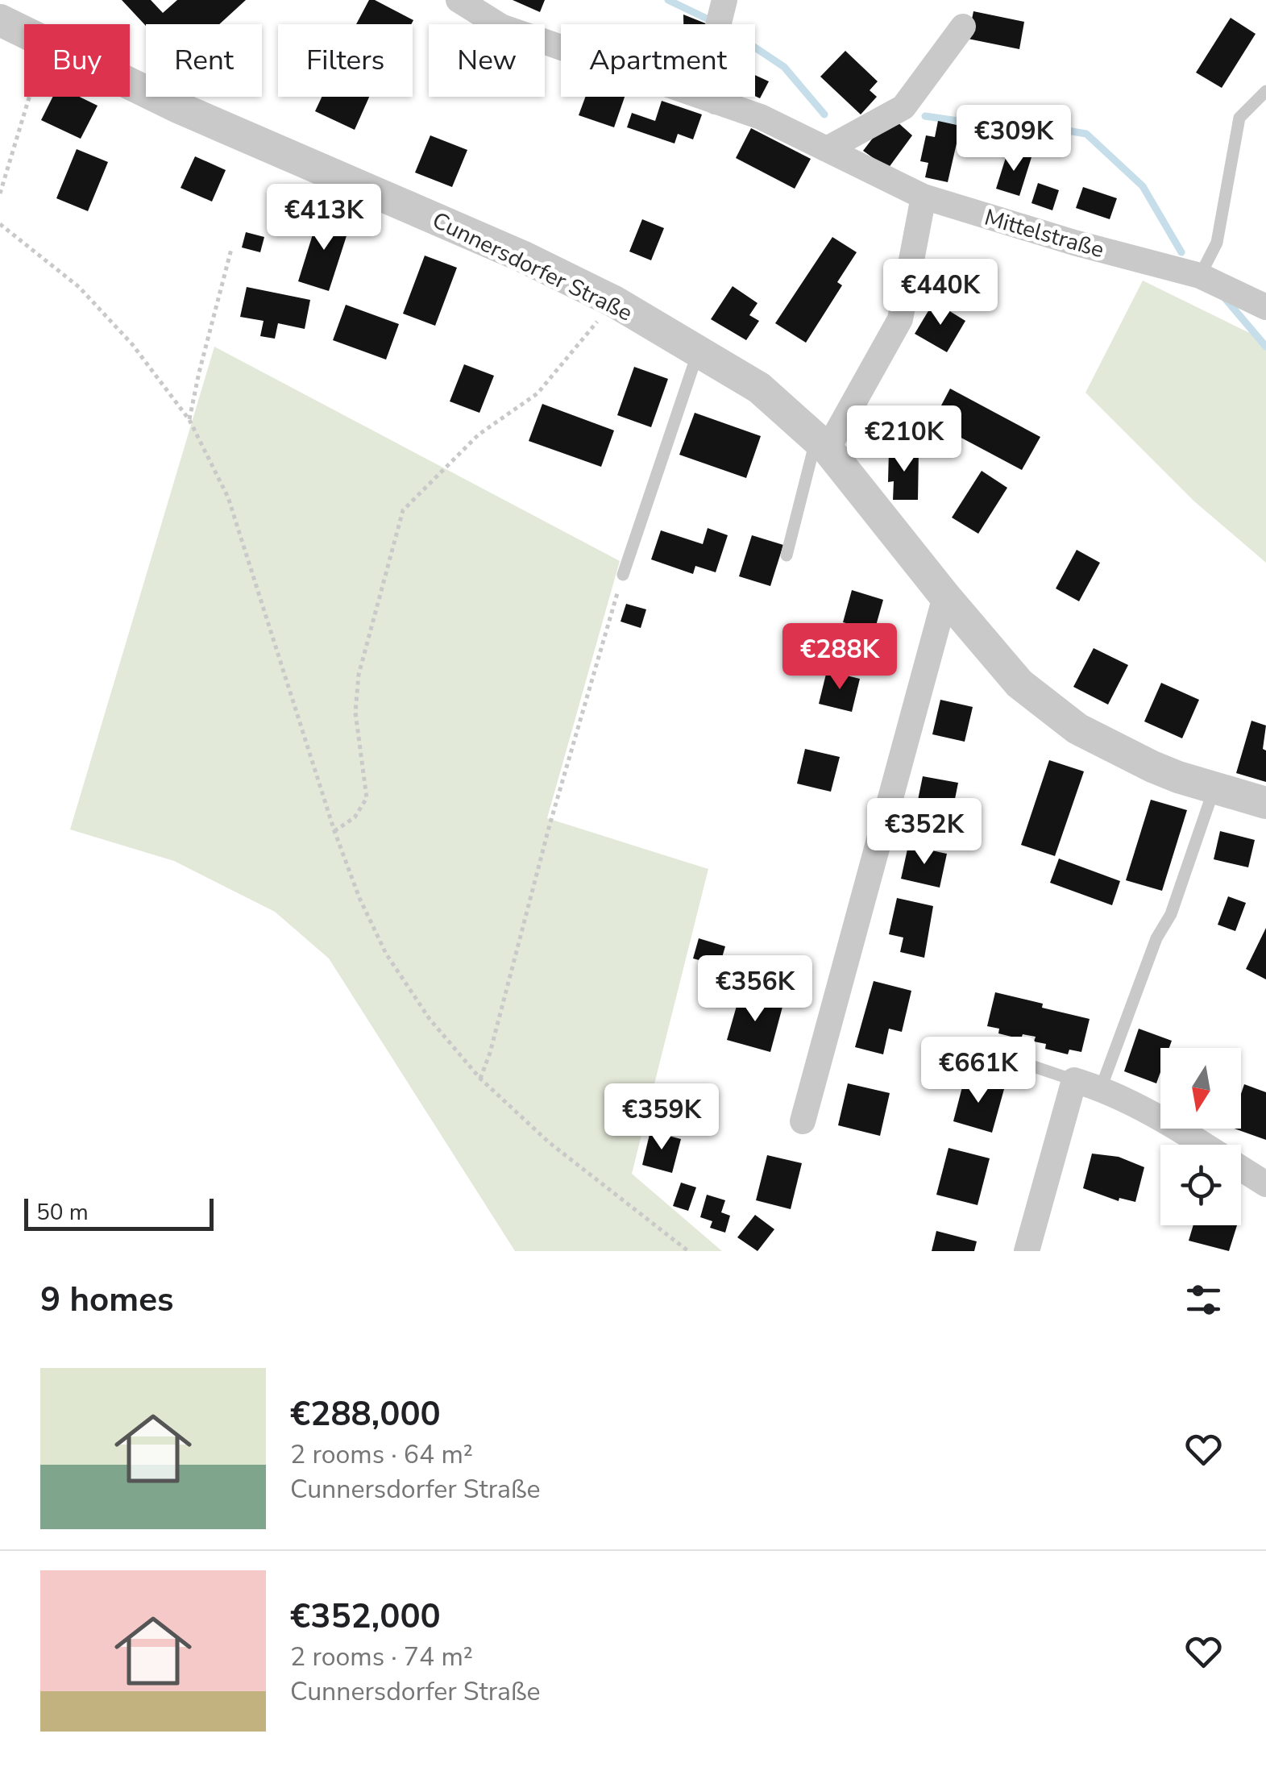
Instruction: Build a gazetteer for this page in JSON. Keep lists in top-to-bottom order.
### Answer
{
  "streets": {
    "street": ["Mittelstraße", "Cunnersdorfer Straße"]
  },
  "scale_bar": "50 m",
  "north": "bottom",
  "page": {
    "chip": [
      "Buy",
      "Rent",
      "Filters",
      "New",
      "Apartment"
    ],
    "price": [
      "€309K",
      "€413K",
      "€440K",
      "€210K",
      "€288K",
      "€352K",
      "€356K",
      "€661K",
      "€359K"
    ],
    "scale": "50 m",
    "heading": "9 homes",
    "list": [
      {
        "name": "€288,000",
        "note": "2 rooms · 64 m² · Cunnersdorfer Straße"
      },
      {
        "name": "€352,000",
        "note": "2 rooms · 74 m² · Cunnersdorfer Straße"
      }
    ]
  }
}
